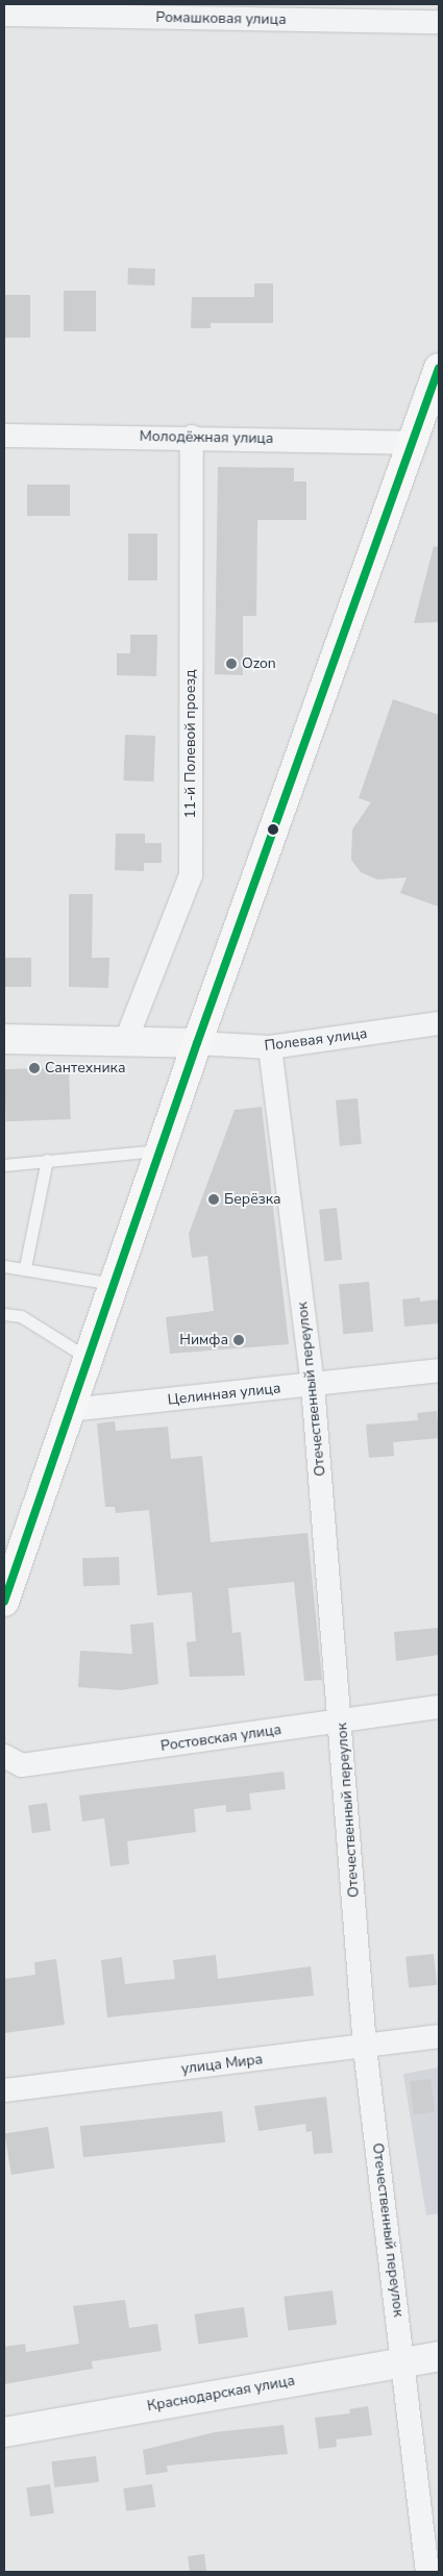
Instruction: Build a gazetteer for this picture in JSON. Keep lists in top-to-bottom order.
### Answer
{
  "streets": {
    "street": [
      "Ромашковая улица",
      "Молодёжная улица",
      "11-й Полевой проезд",
      "Полевая улица",
      "Отечественный переулок",
      "Целинная улица",
      "Ростовская улица",
      "улица Мира",
      "Краснодарская улица"
    ]
  },
  "crossings": [
    ["Молодёжная улица", "11-й Полевой проезд"],
    ["11-й Полевой проезд", "Полевая улица"],
    ["Полевая улица", "Отечественный переулок"],
    ["Отечественный переулок", "Целинная улица"],
    ["Отечественный переулок", "Ростовская улица"],
    ["Отечественный переулок", "улица Мира"],
    ["Отечественный переулок", "Краснодарская улица"]
  ],
  "places": [
    "Ozon",
    "Сантехника",
    "Берёзка",
    "Нимфа"
  ]
}
